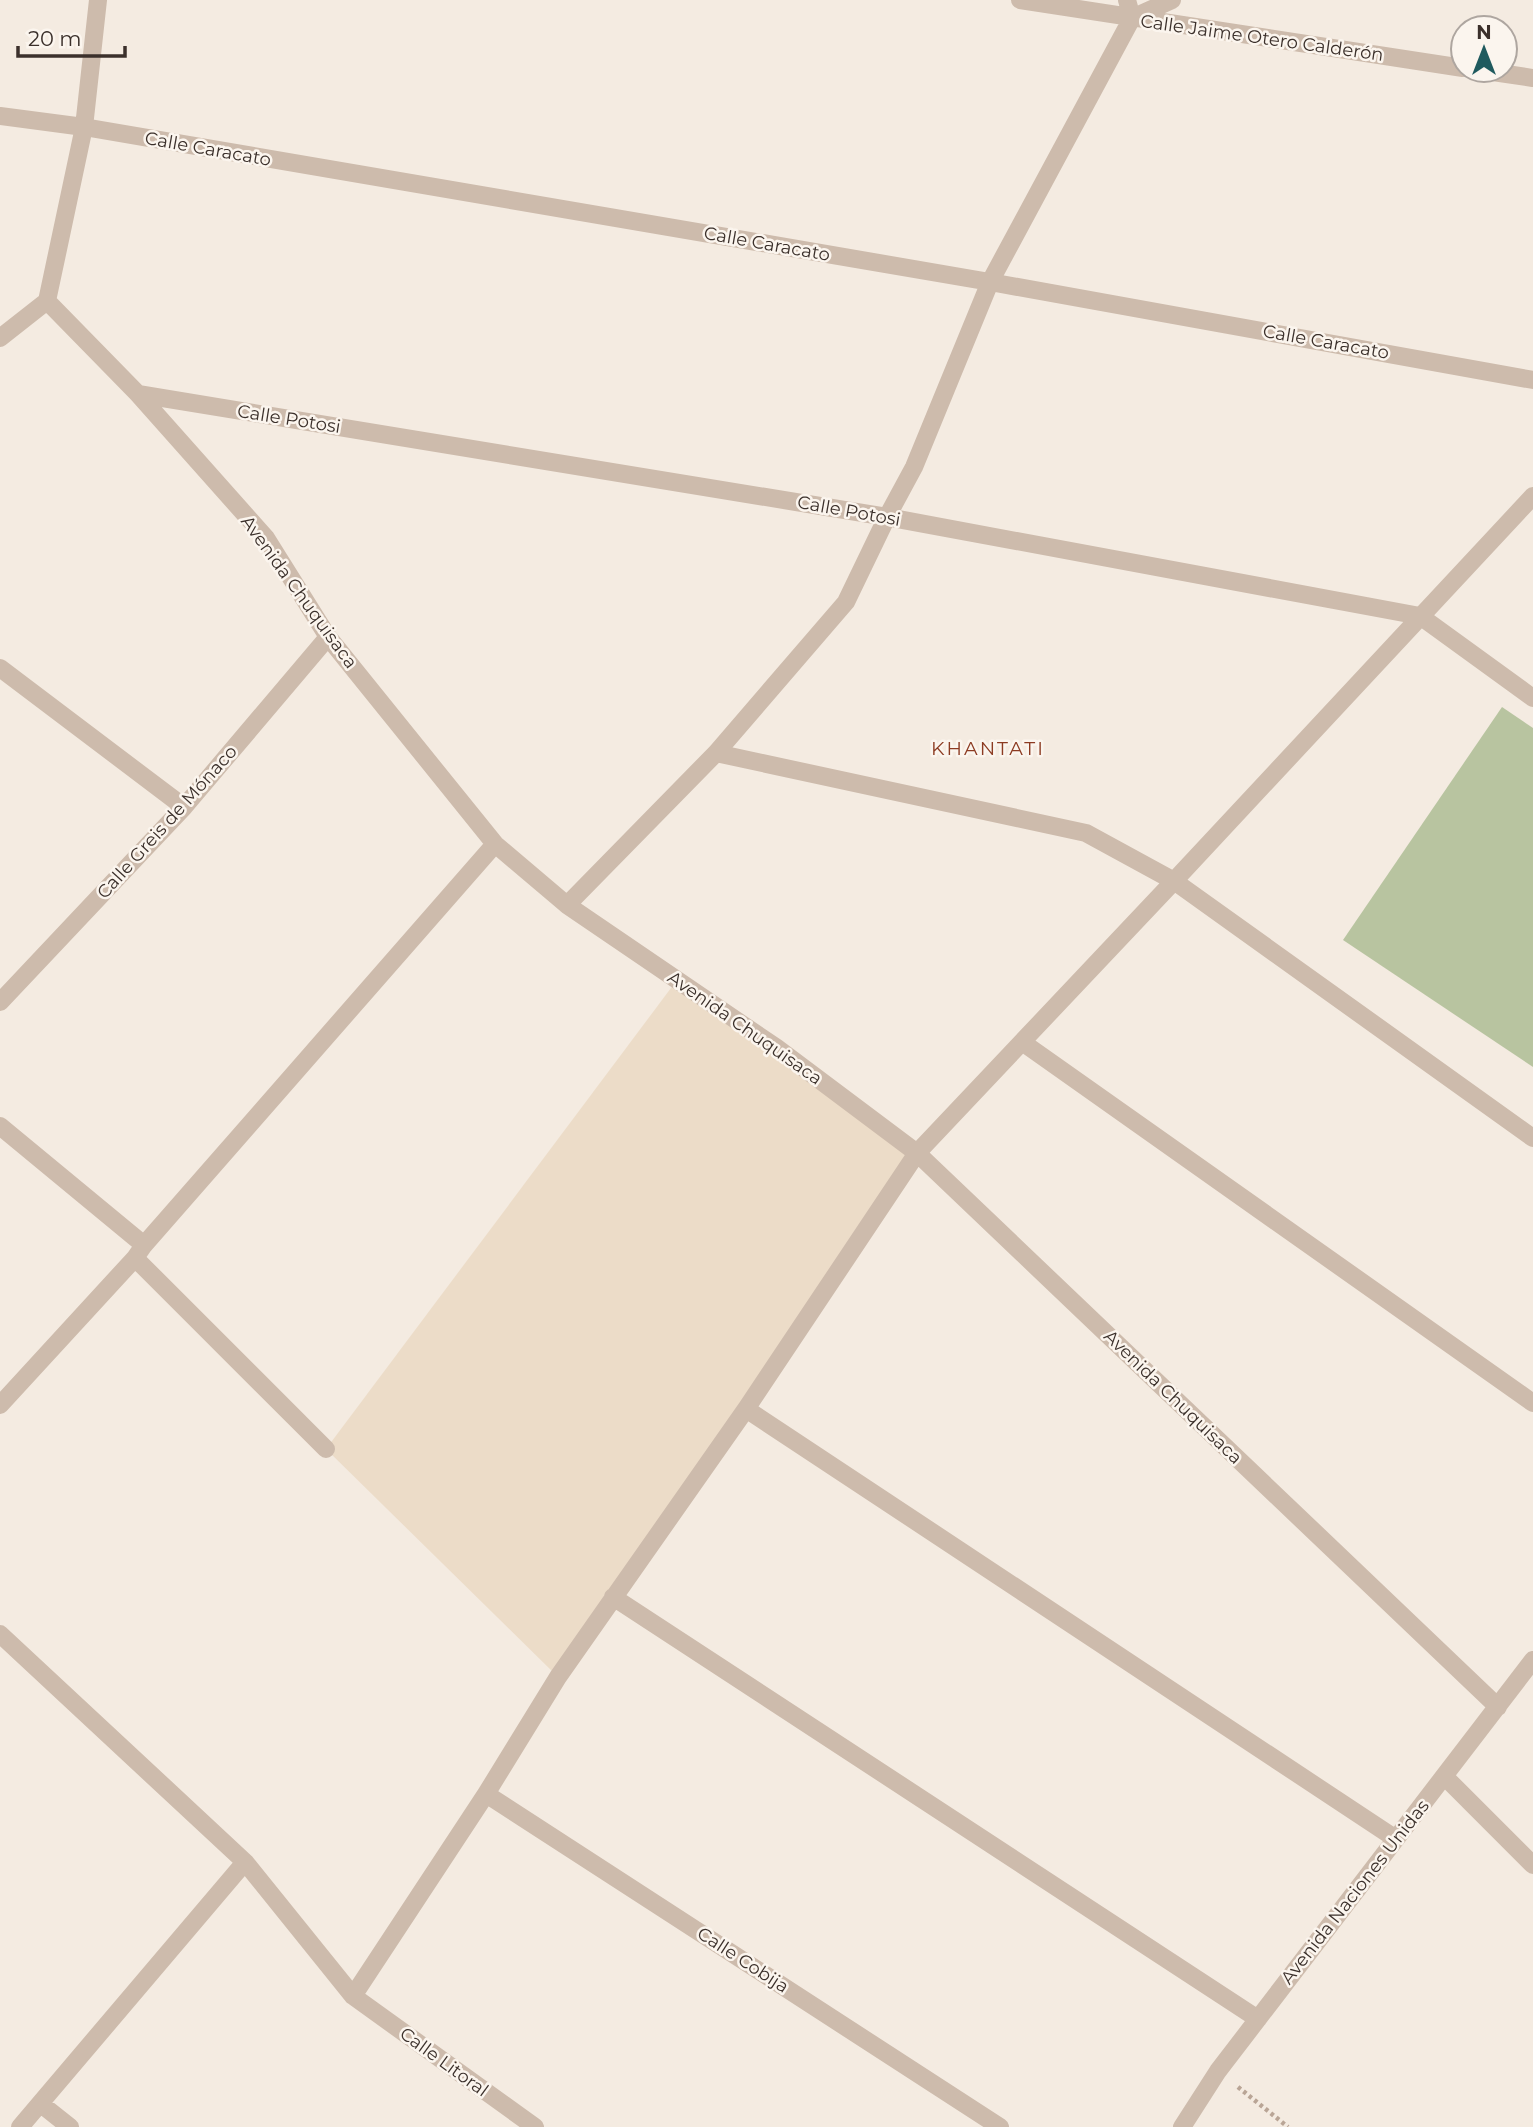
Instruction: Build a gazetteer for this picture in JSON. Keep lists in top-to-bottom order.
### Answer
{
  "streets": {
    "street": [
      "Calle Jaime Otero Calderón",
      "Calle Caracato",
      "Calle Potosi",
      "Avenida Chuquisaca",
      "Calle Greis de Mónaco",
      "Avenida Naciones Unidas",
      "Calle Cobija",
      "Calle Litoral"
    ]
  },
  "crossings": [
    ["Calle Potosi", "Avenida Chuquisaca"],
    ["Avenida Chuquisaca", "Calle Greis de Mónaco"],
    ["Avenida Chuquisaca", "Avenida Naciones Unidas"]
  ],
  "districts": ["KHANTATI"],
  "scale_bar": "20 m",
  "north": "top"
}
